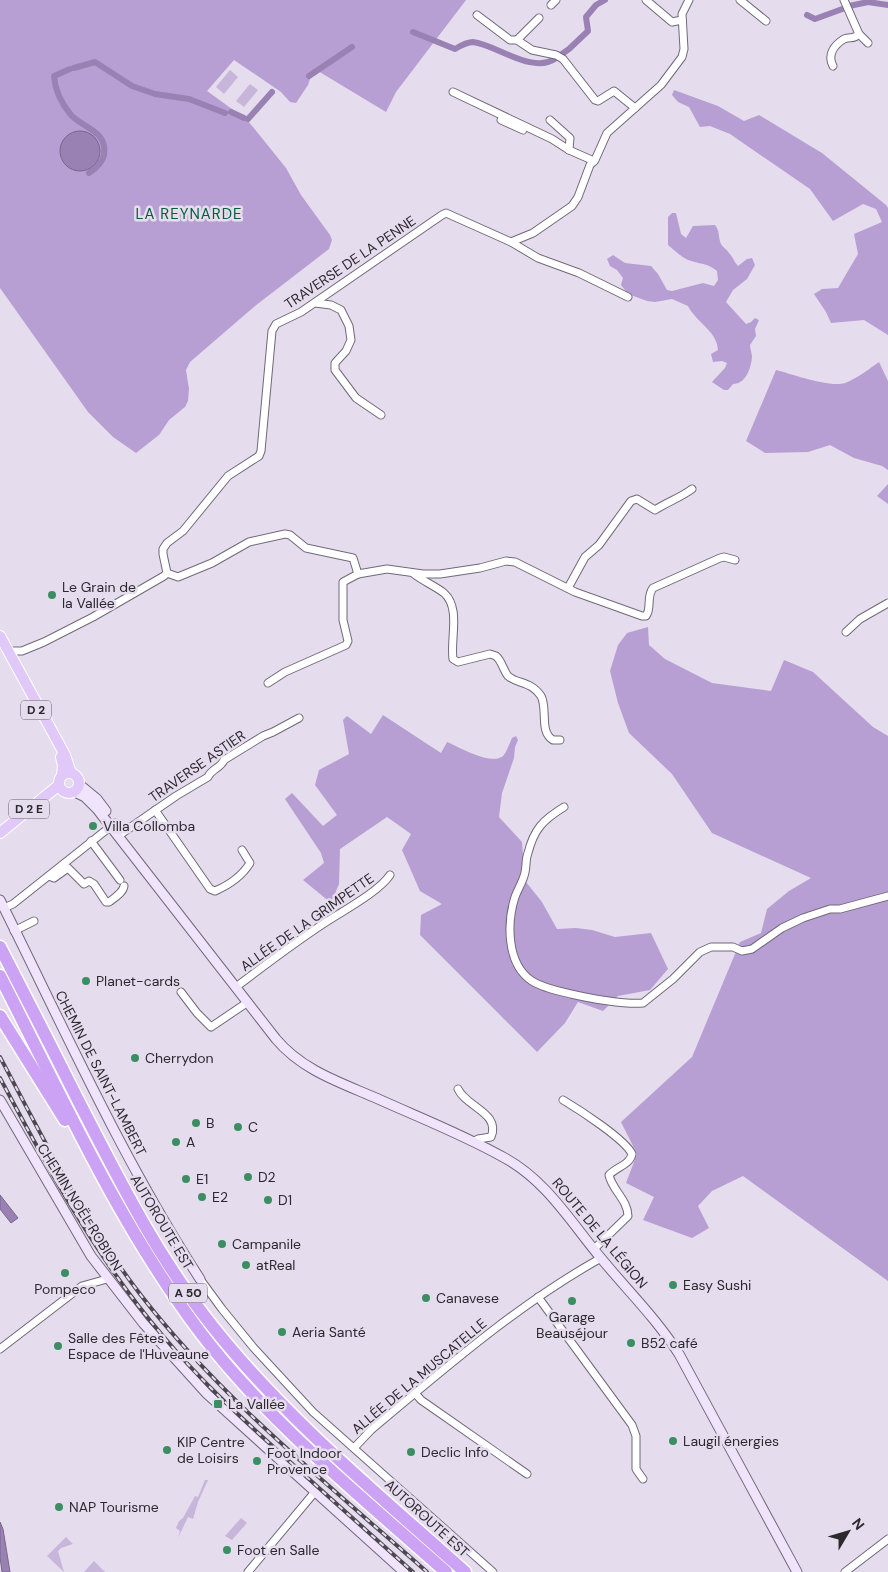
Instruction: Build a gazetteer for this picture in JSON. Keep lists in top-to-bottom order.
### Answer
{
  "streets": {
    "highway": ["AUTOROUTE EST", "A 50"],
    "main road": [
      "D 2",
      "D 2 E",
      "CHEMIN DE SAINT-LAMBERT",
      "CHEMIN NOËL ROBION",
      "ROUTE DE LA LÉGION"
    ],
    "street": [
      "TRAVERSE DE LA PENNE",
      "TRAVERSE ASTIER",
      "ALLÉE DE LA GRIMPETTE",
      "ALLÉE DE LA MUSCATELLE"
    ]
  },
  "crossings": [
    ["D 2", "D 2 E"],
    ["D 2", "ROUTE DE LA LÉGION"],
    ["TRAVERSE ASTIER", "ROUTE DE LA LÉGION"],
    ["D 2 E", "ROUTE DE LA LÉGION"],
    ["ALLÉE DE LA GRIMPETTE", "ROUTE DE LA LÉGION"],
    ["ROUTE DE LA LÉGION", "ALLÉE DE LA MUSCATELLE"]
  ],
  "districts": ["LA REYNARDE"],
  "places": {
    "other": [
      "Le Grain de la Vallée",
      "Villa Collomba",
      "Planet-cards",
      "Cherrydon",
      "B",
      "C",
      "A",
      "D2",
      "E1",
      "E2",
      "D1",
      "Campanile",
      "atReal",
      "Pompeco",
      "Easy Sushi",
      "Canavese",
      "Garage Beauséjour",
      "Aeria Santé",
      "B52 café",
      "Salle des Fêtes Espace de l'Huveaune",
      "Laugil énergies",
      "KIP Centre de Loisirs",
      "Declic Info",
      "Foot Indoor Provence",
      "NAP Tourisme",
      "Foot en Salle"
    ],
    "transit": ["La Vallée"]
  },
  "north": "top right"
}
